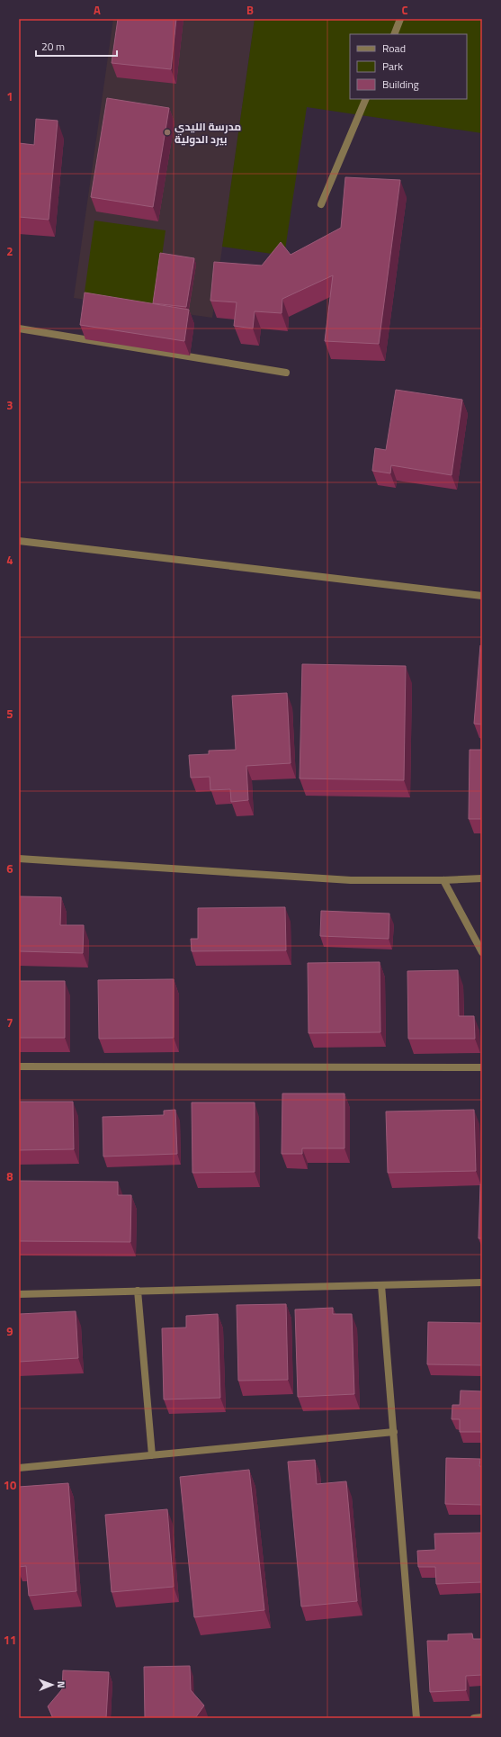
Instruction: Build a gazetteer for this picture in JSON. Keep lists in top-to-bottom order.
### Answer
{
  "places": ["مدرسة الليدي بيرد الدولية"],
  "legend": ["Road", "Park", "Building"],
  "scale_bar": "20 m",
  "north": "right",
  "grid": {
    "columns": ["A", "B", "C"],
    "rows": [
      "1",
      "2",
      "3",
      "4",
      "5",
      "6",
      "7",
      "8",
      "9",
      "10",
      "11"
    ]
  }
}
